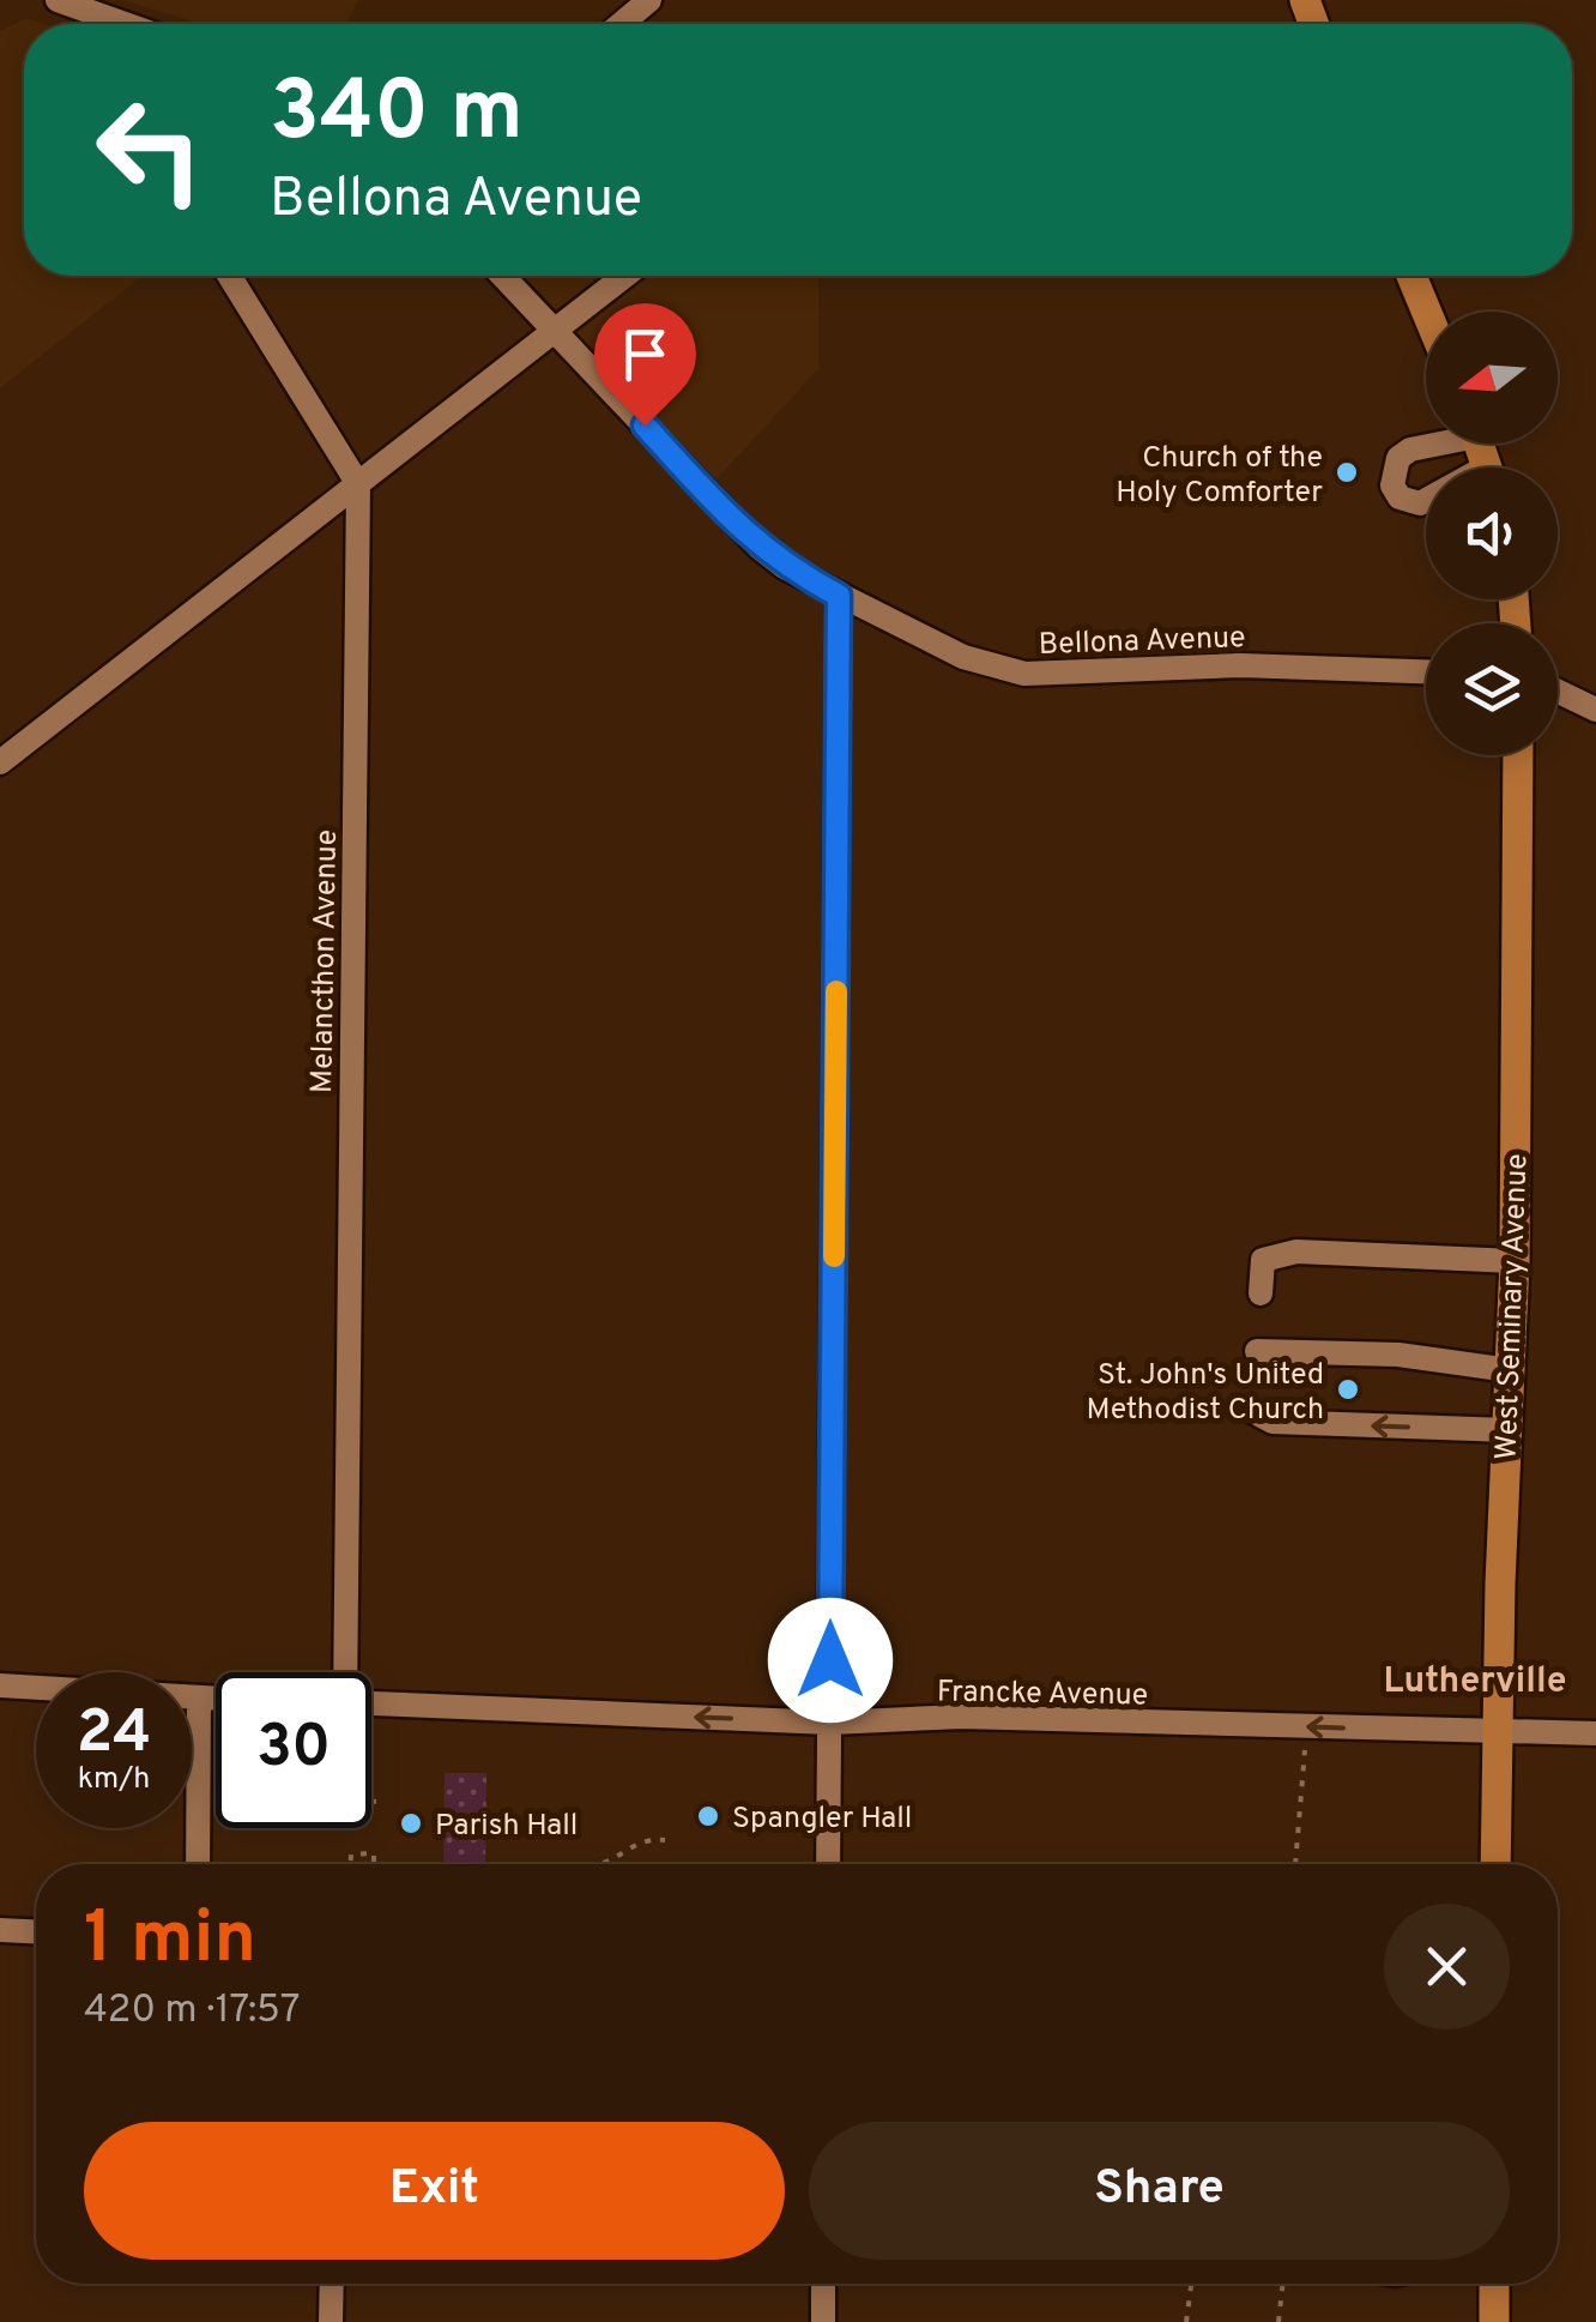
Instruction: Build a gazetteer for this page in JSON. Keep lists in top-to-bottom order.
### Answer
{
  "streets": {
    "main road": ["West Seminary Avenue"],
    "street": ["Bellona Avenue", "Melancthon Avenue", "Francke Avenue"]
  },
  "crossings": [
    ["West Seminary Avenue", "Francke Avenue"]
  ],
  "one_way": ["Francke Avenue"],
  "districts": ["Lutherville"],
  "places": [
    "Church of the Holy Comforter",
    "St. John's United Methodist Church",
    "Spangler Hall",
    "Parish Hall"
  ],
  "north": "left",
  "page": {
    "turn": ["340 m", "Bellona Avenue"],
    "speed": "24 km/h",
    "limit": "30",
    "heading": ["1 min", "420 m · 17:57"],
    "buttons": ["Exit", "Share"]
  }
}
